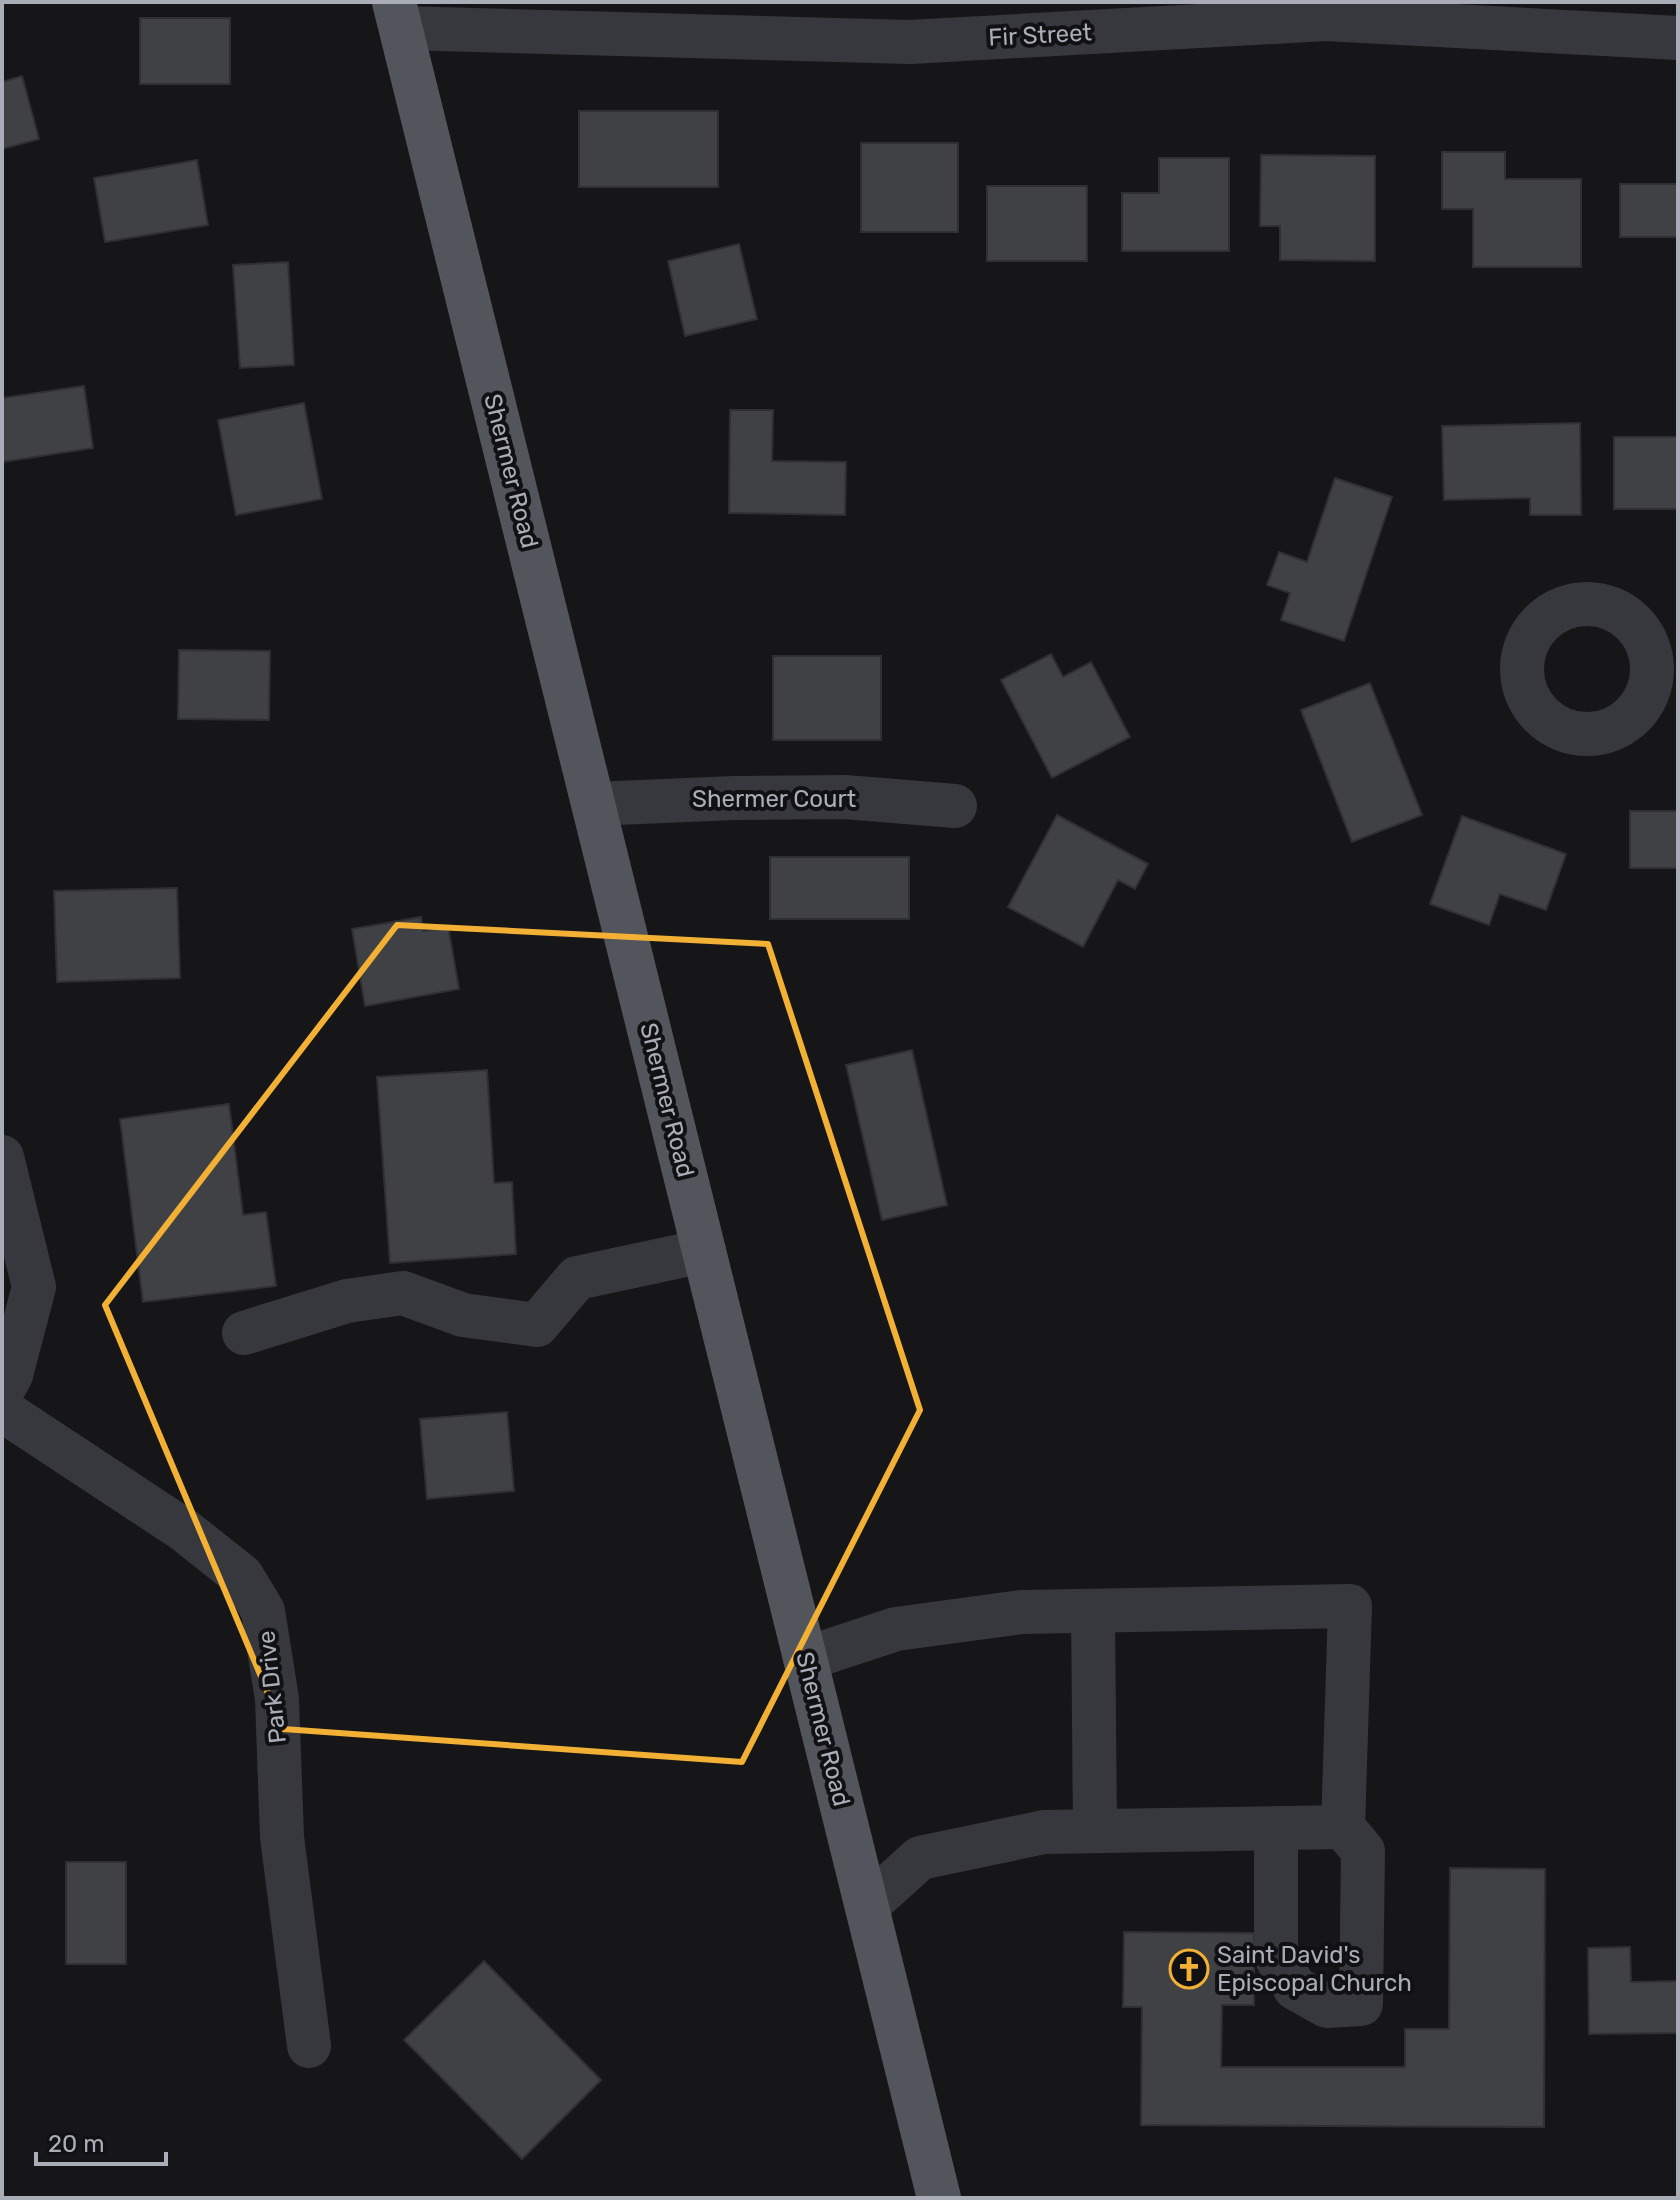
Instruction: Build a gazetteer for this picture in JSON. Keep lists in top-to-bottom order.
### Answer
{
  "streets": {
    "main road": ["Shermer Road"],
    "street": ["Fir Street", "Shermer Court", "Park Drive"]
  },
  "crossings": [
    ["Fir Street", "Shermer Road"],
    ["Shermer Road", "Shermer Court"]
  ],
  "places": {
    "church": ["Saint David's Episcopal Church"]
  },
  "scale_bar": "20 m"
}
